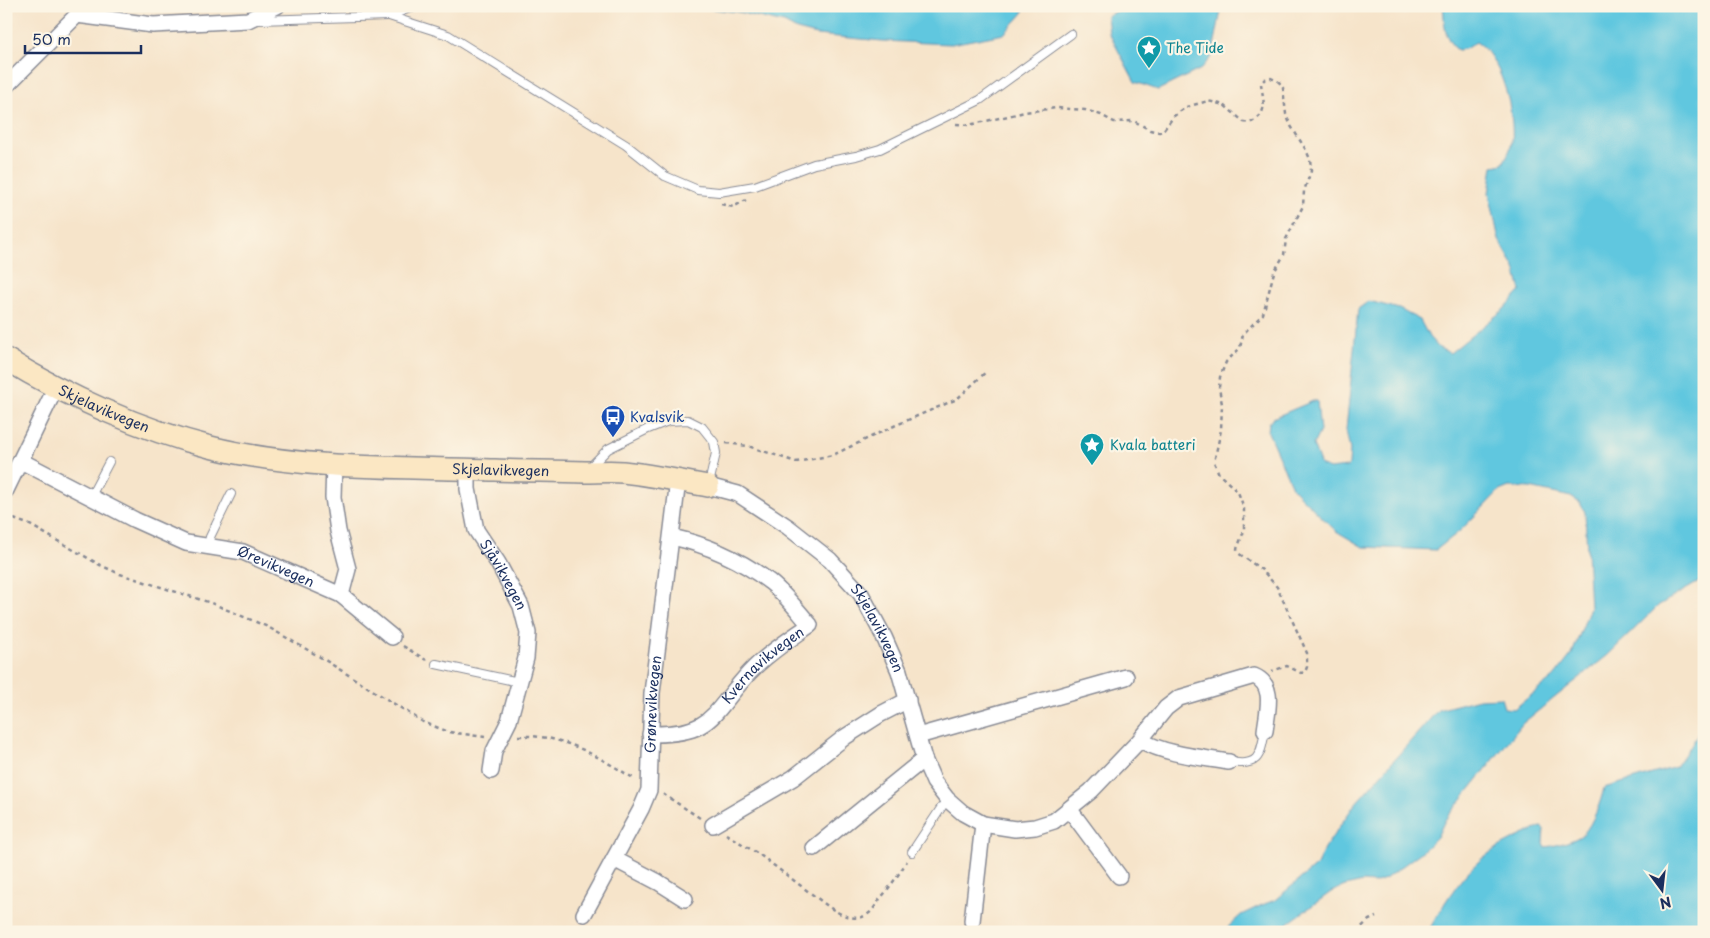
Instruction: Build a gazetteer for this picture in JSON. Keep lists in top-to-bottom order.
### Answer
{
  "streets": {
    "main road": ["Skjelavikvegen"],
    "street": [
      "Ørevikvegen",
      "Sjåvikvegen",
      "Kvernavikvegen",
      "Grønevikvegen"
    ]
  },
  "crossings": [
    ["Skjelavikvegen", "Sjåvikvegen"],
    ["Skjelavikvegen", "Grønevikvegen"],
    ["Kvernavikvegen", "Grønevikvegen"]
  ],
  "places": {
    "place": ["The Tide", "Kvala batteri"],
    "bus stop": ["Kvalsvik"]
  },
  "scale_bar": "50 m",
  "north": "bottom"
}
